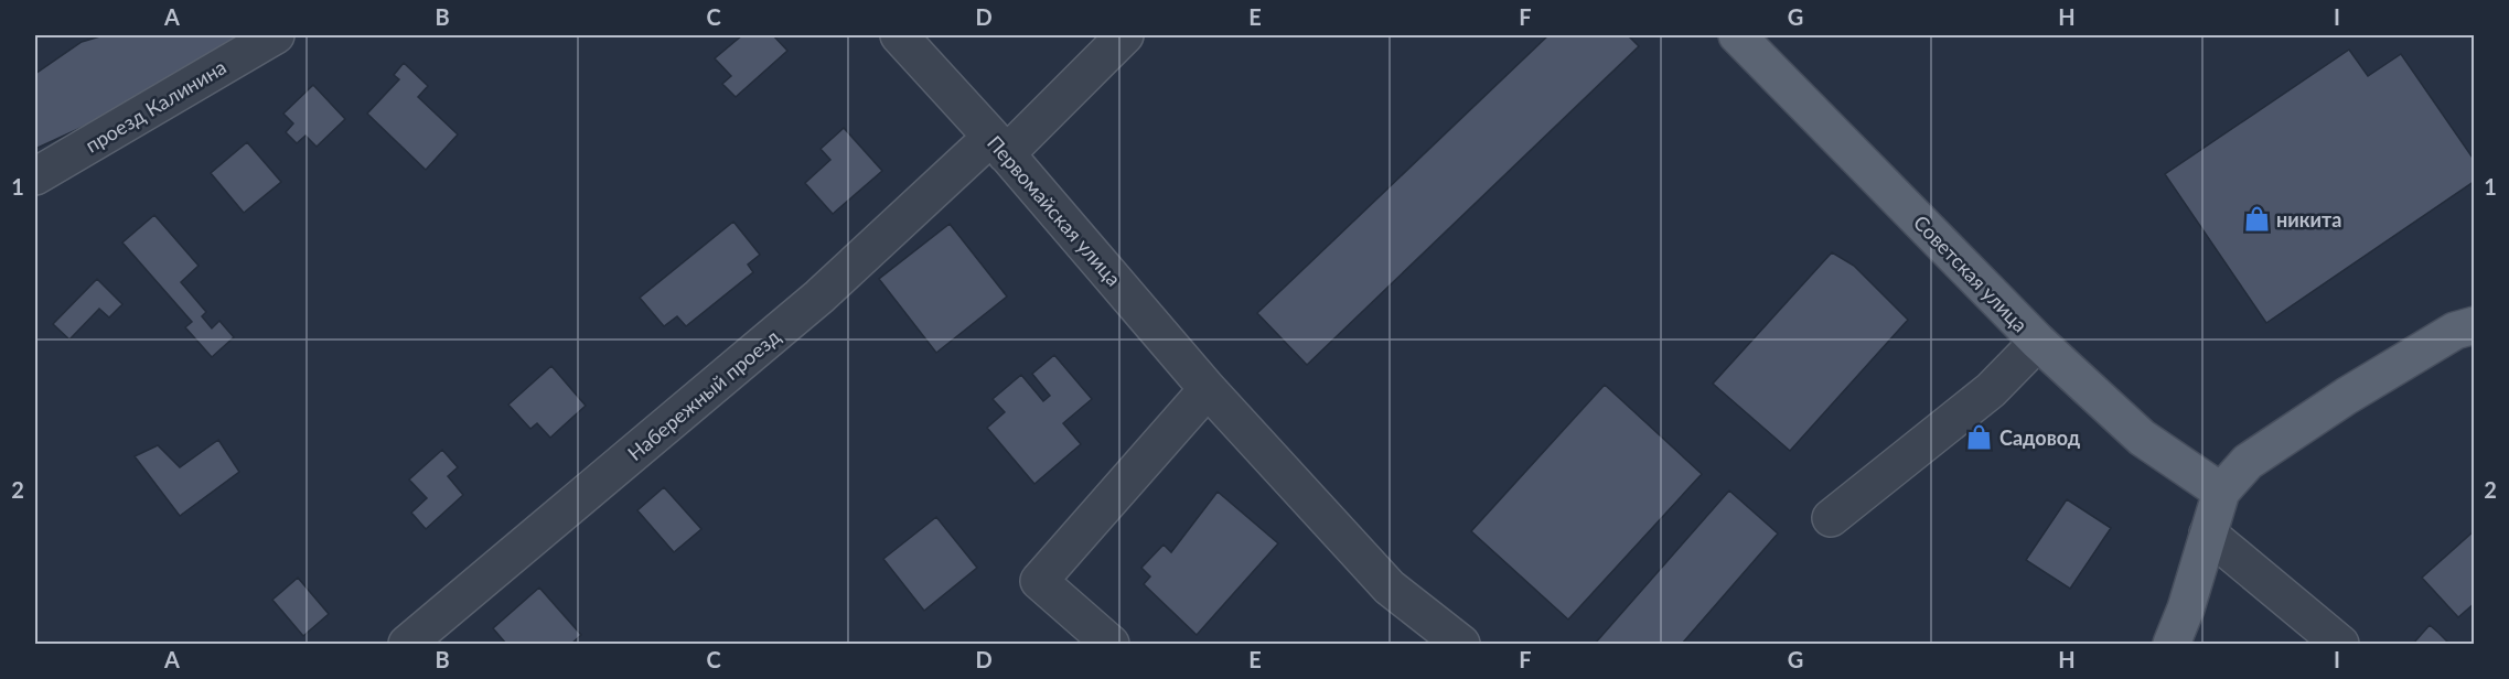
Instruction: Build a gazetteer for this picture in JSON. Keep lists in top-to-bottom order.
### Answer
{
  "streets": {
    "main road": ["Советская улица"],
    "street": ["проезд Калинина", "Первомайская улица", "Набережный проезд"]
  },
  "crossings": [
    ["Первомайская улица", "Набережный проезд"]
  ],
  "places": {
    "shop": ["никита", "Садовод"]
  },
  "grid": {
    "columns": [
      "A",
      "B",
      "C",
      "D",
      "E",
      "F",
      "G",
      "H",
      "I"
    ],
    "rows": ["1", "2"]
  }
}
